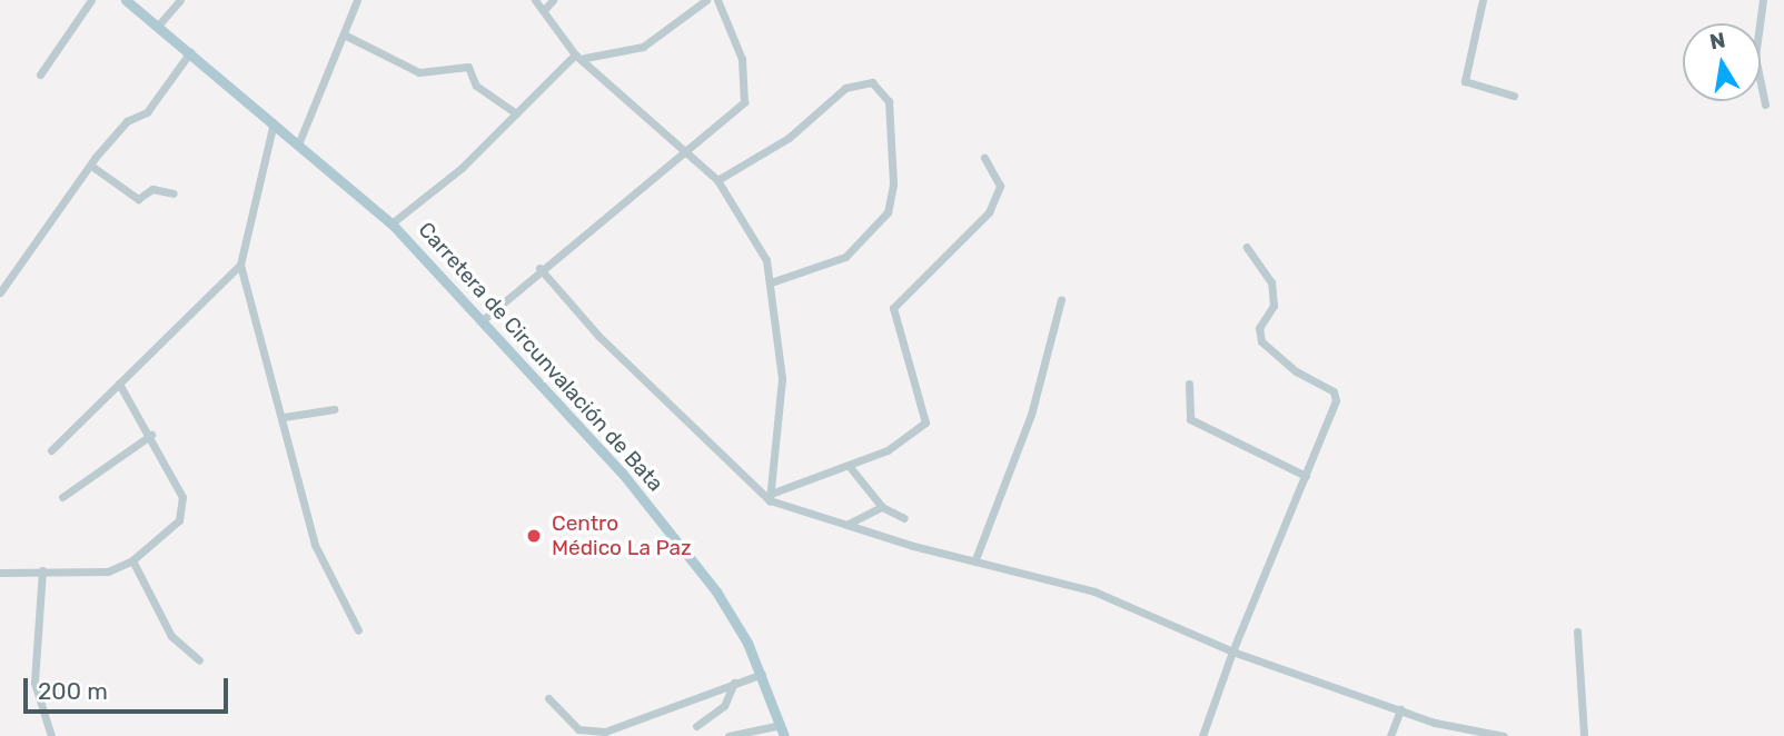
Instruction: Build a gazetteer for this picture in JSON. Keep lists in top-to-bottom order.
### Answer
{
  "streets": {
    "main road": ["Carretera de Circunvalación de Bata"]
  },
  "places": ["Centro Médico La Paz"],
  "scale_bar": "200 m",
  "north": "top"
}
